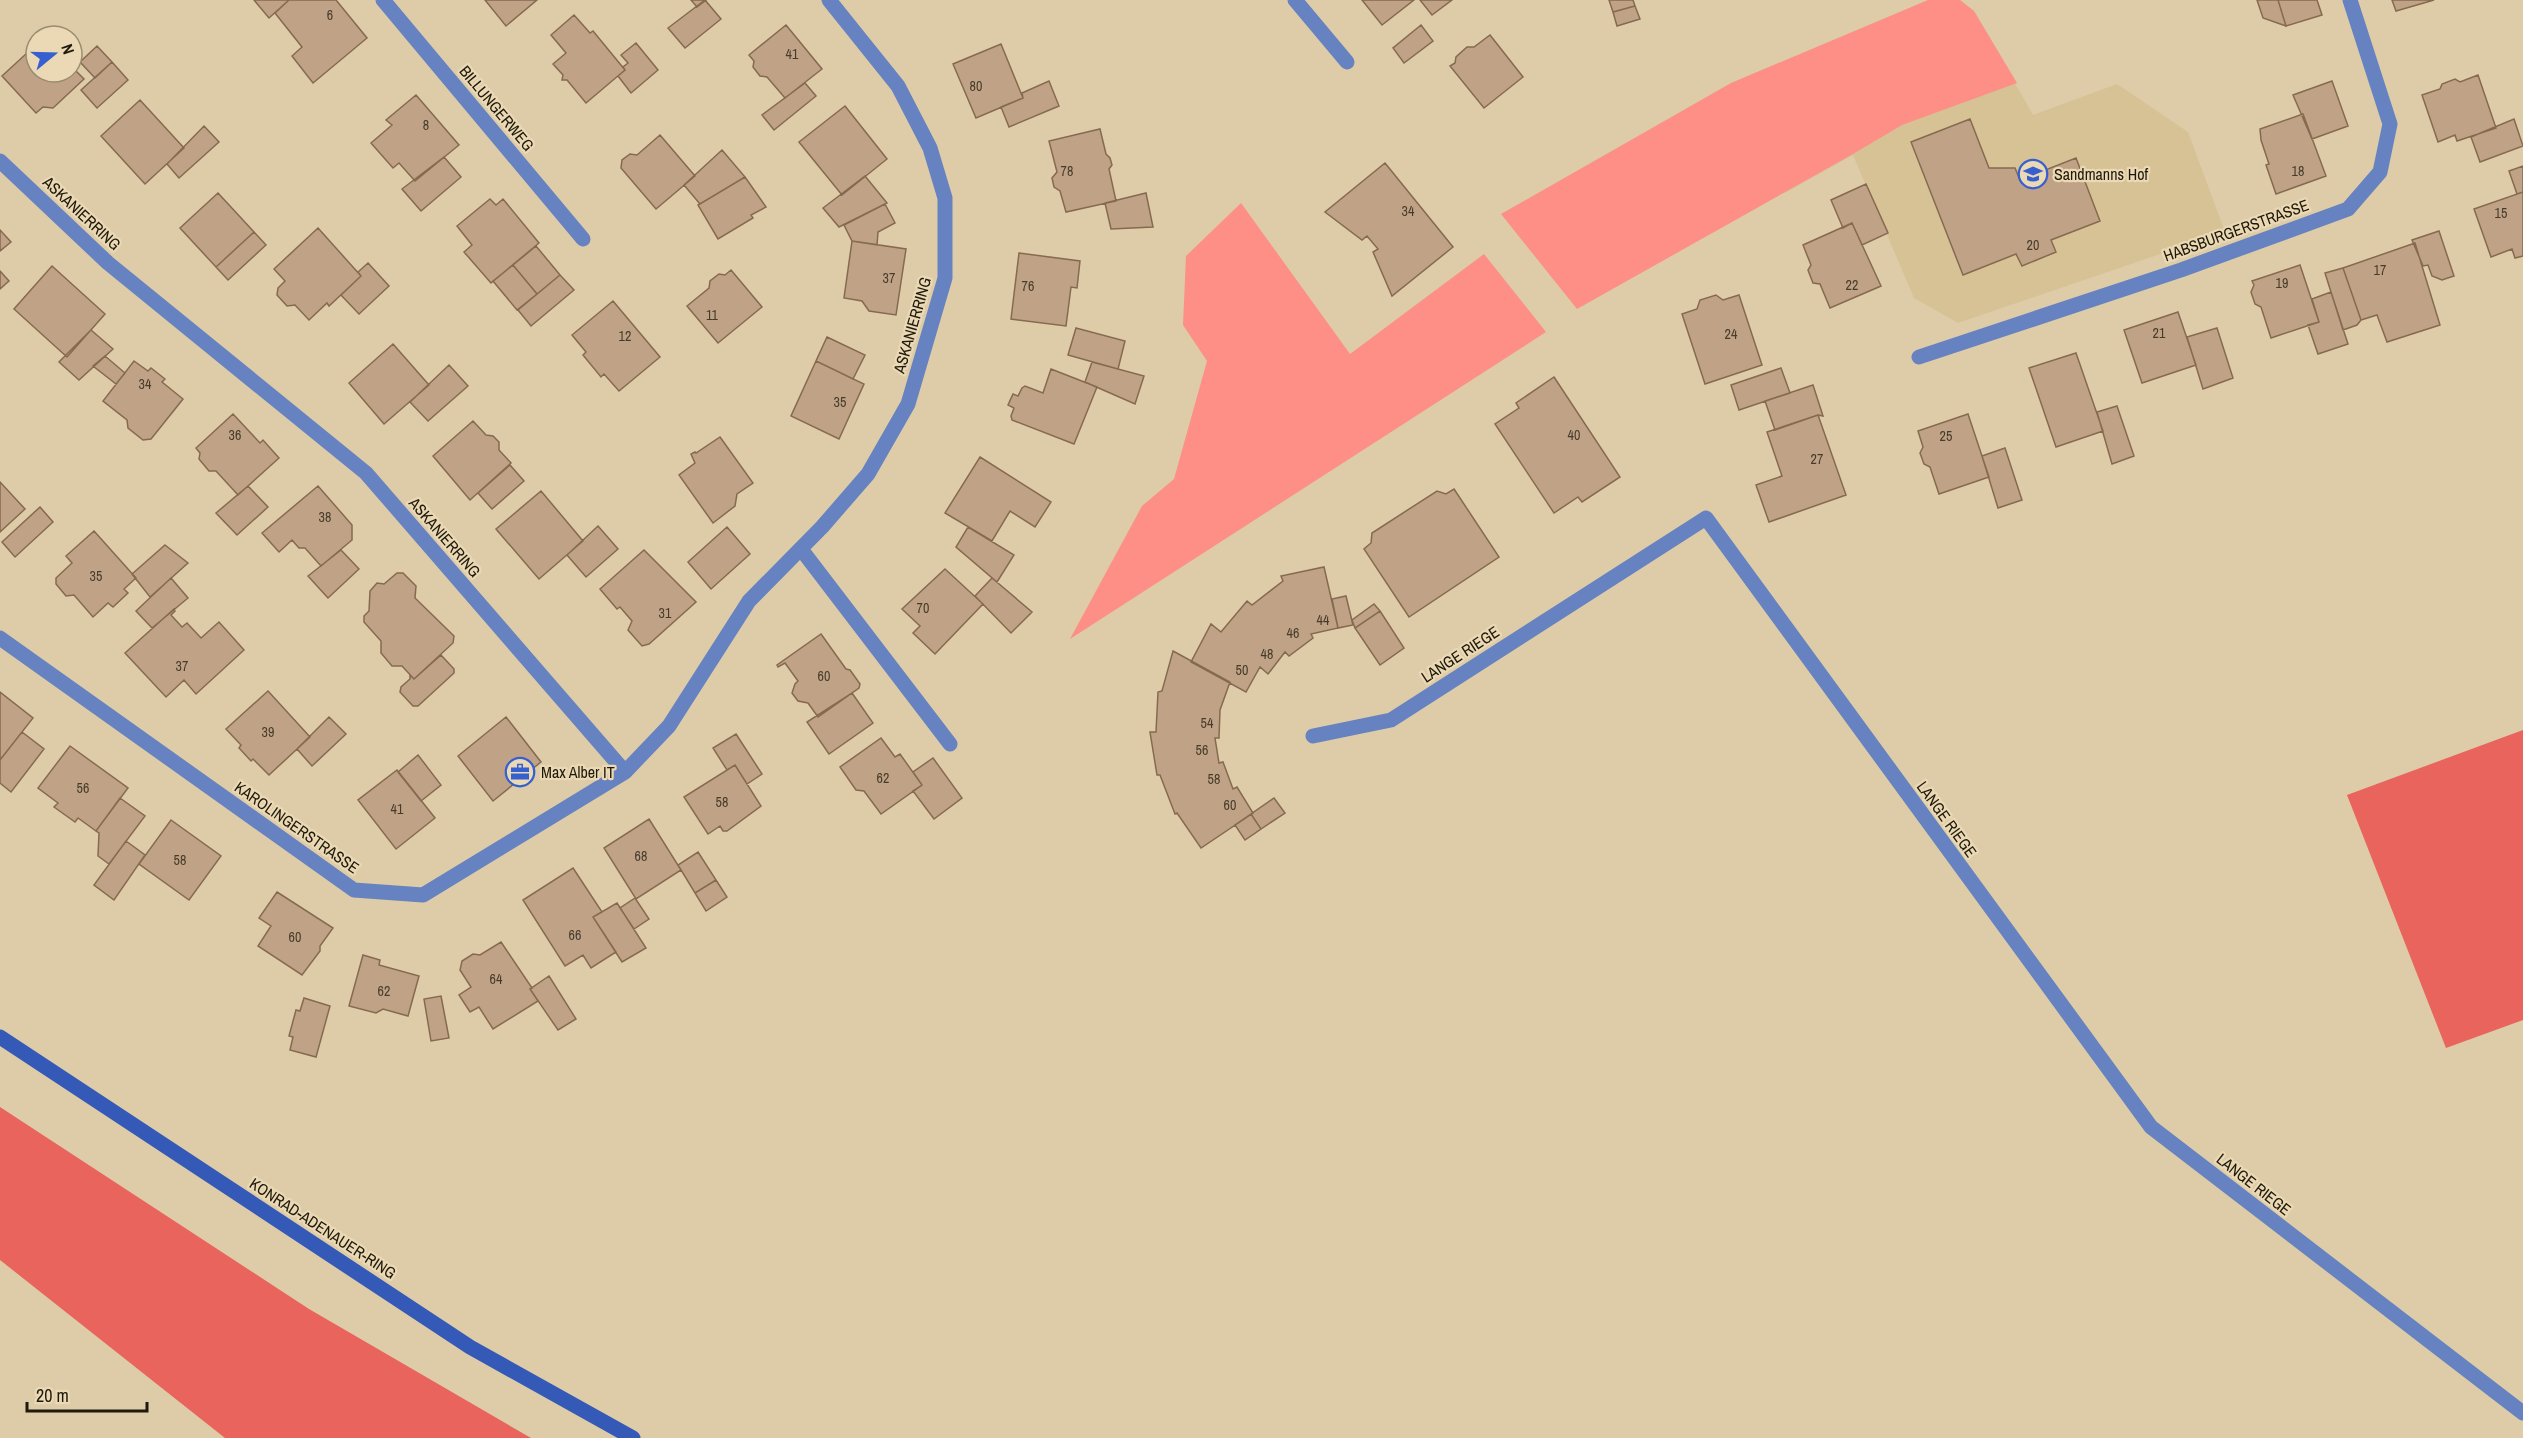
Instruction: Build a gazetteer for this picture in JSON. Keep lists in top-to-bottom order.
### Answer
{
  "streets": {
    "main road": ["KONRAD-ADENAUER-RING"],
    "street": [
      "BILLUNGERWEG",
      "ASKANIERRING",
      "HABSBURGERSTRASSE",
      "LANGE RIEGE",
      "KAROLINGERSTRASSE"
    ]
  },
  "crossings": [
    ["ASKANIERRING", "KAROLINGERSTRASSE"]
  ],
  "places": {
    "school or university": ["Sandmanns Hof"],
    "office": ["Max Alber IT"]
  },
  "house_numbers": [
    "6",
    "41",
    "80",
    "8",
    "78",
    "18",
    "34",
    "15",
    "20",
    "17",
    "37",
    "19",
    "22",
    "76",
    "11",
    "21",
    "24",
    "12",
    "34",
    "35",
    "36",
    "40",
    "25",
    "27",
    "38",
    "35",
    "70",
    "31",
    "44",
    "46",
    "48",
    "37",
    "50",
    "60",
    "54",
    "39",
    "56",
    "62",
    "58",
    "56",
    "58",
    "60",
    "41",
    "68",
    "58",
    "66",
    "60",
    "64",
    "62"
  ],
  "scale_bar": "20 m",
  "north": "right"
}
